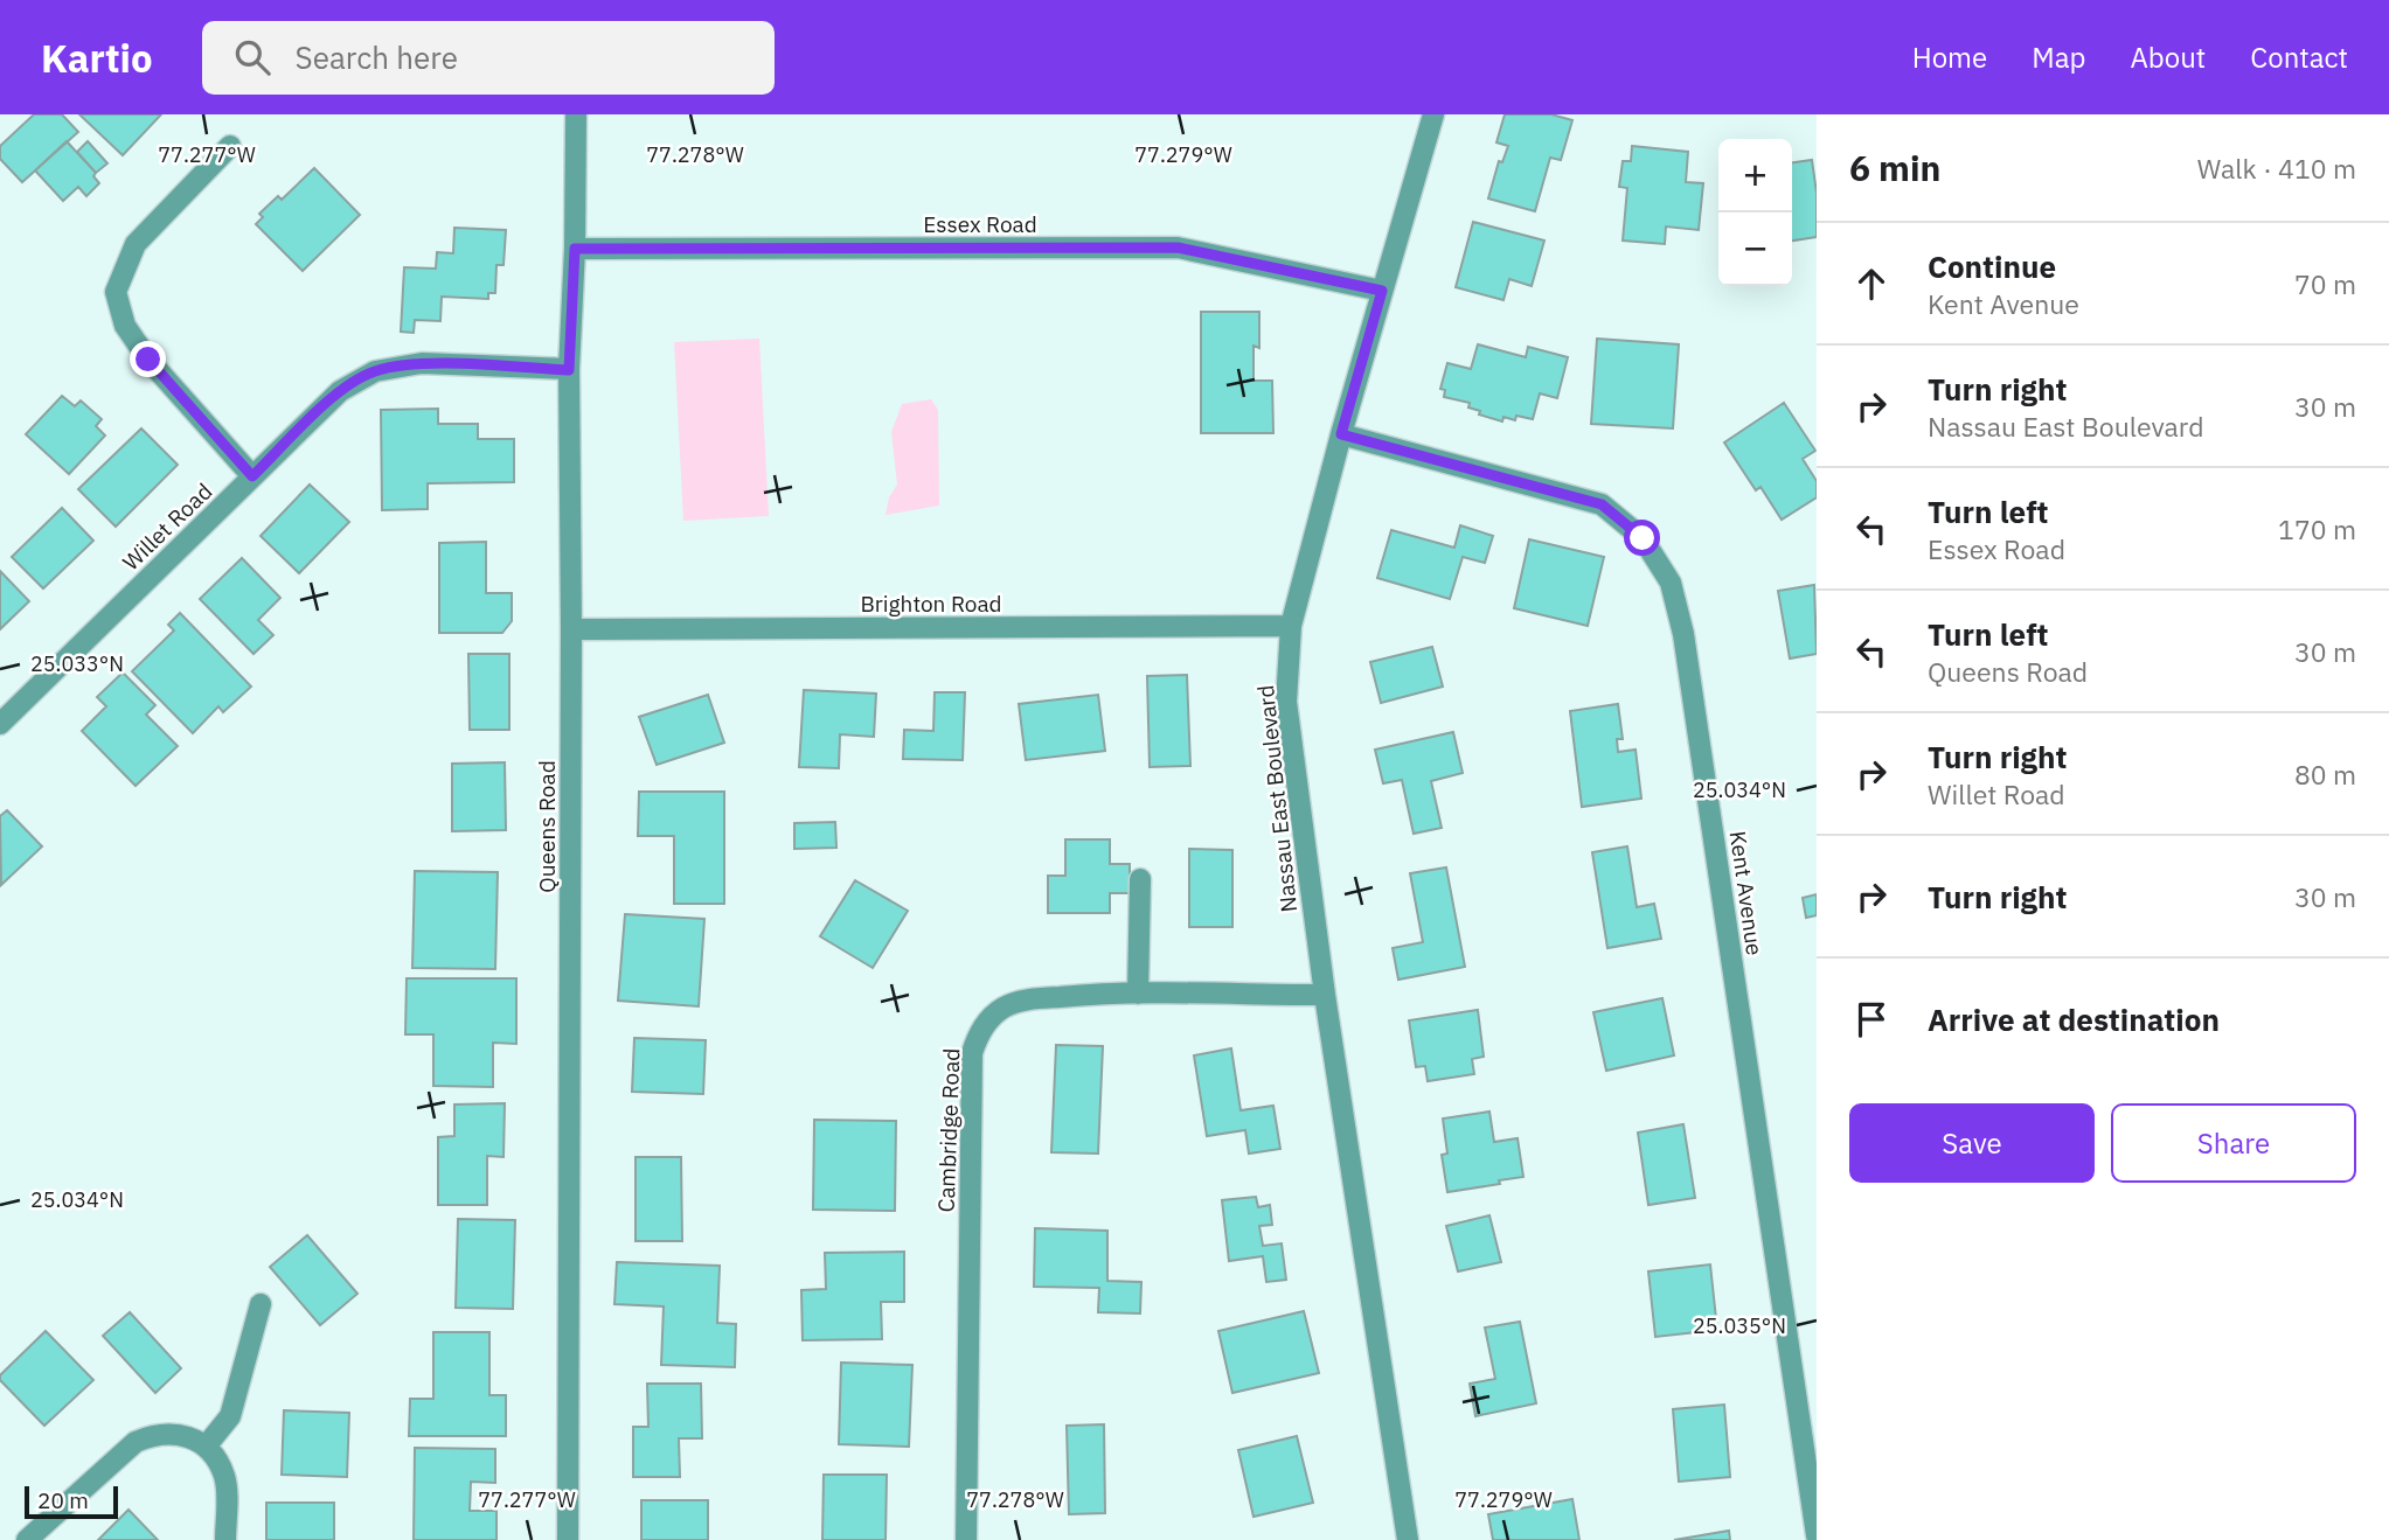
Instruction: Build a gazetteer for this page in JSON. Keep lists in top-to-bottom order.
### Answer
{
  "streets": {
    "street": [
      "Essex Road",
      "Willet Road",
      "Brighton Road",
      "Nassau East Boulevard",
      "Queens Road",
      "Kent Avenue",
      "Cambridge Road"
    ]
  },
  "crossings": [
    ["Essex Road", "Nassau East Boulevard"],
    ["Essex Road", "Queens Road"],
    ["Willet Road", "Queens Road"],
    ["Brighton Road", "Nassau East Boulevard"],
    ["Brighton Road", "Queens Road"],
    ["Nassau East Boulevard", "Kent Avenue"],
    ["Nassau East Boulevard", "Cambridge Road"]
  ],
  "scale_bar": "20 m",
  "page": {
    "header": "Kartio",
    "search": "Search here",
    "nav": [
      "Home",
      "Map",
      "About",
      "Contact"
    ],
    "heading": ["6 min", "Walk · 410 m"],
    "map_buttons": ["+", "−"],
    "list": [
      ["Continue", "Kent Avenue", "70 m"],
      ["Turn right", "Nassau East Boulevard", "30 m"],
      ["Turn left", "Essex Road", "170 m"],
      ["Turn left", "Queens Road", "30 m"],
      ["Turn right", "Willet Road", "80 m"],
      ["Turn right", "30 m"],
      "Arrive at destination"
    ],
    "buttons": ["Save", "Share"],
    "scale": "20 m"
  },
  "coordinates": [
    "77.277°W",
    "77.278°W",
    "77.279°W",
    "25.033°N",
    "25.034°N",
    "25.035°N"
  ]
}
